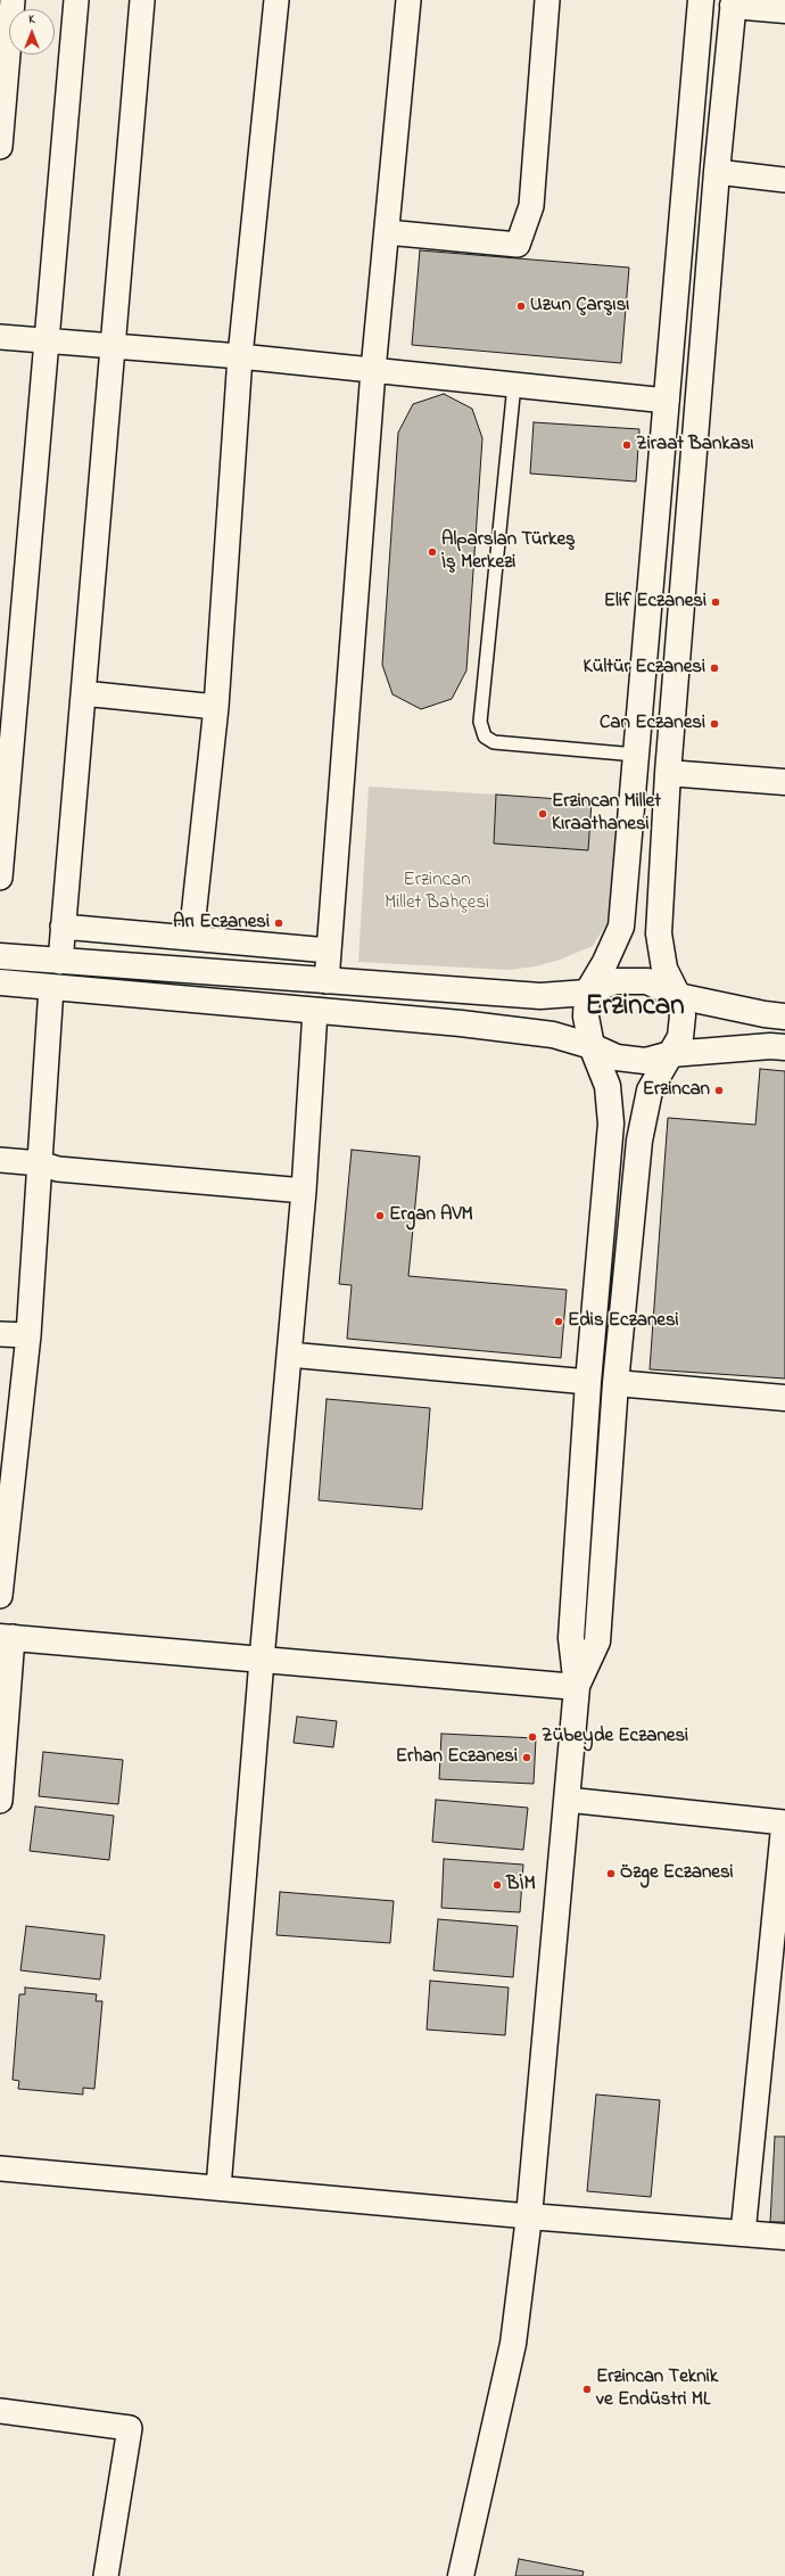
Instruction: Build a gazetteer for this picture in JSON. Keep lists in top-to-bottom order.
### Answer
{
  "districts": ["Erzincan"],
  "parks": ["Erzincan Millet Bahçesi"],
  "places": [
    "Uzun Çarşısı",
    "Ziraat Bankası",
    "Alparslan Türkeş İş Merkezi",
    "Elif Eczanesi",
    "Kültür Eczanesi",
    "Can Eczanesi",
    "Erzincan Millet Kıraathanesi",
    "Arı Eczanesi",
    "Erzincan",
    "Ergan AVM",
    "Edis Eczanesi",
    "Zübeyde Eczanesi",
    "Erhan Eczanesi",
    "Özge Eczanesi",
    "BİM",
    "Erzincan Teknik ve Endüstri ML"
  ],
  "north": "top"
}
